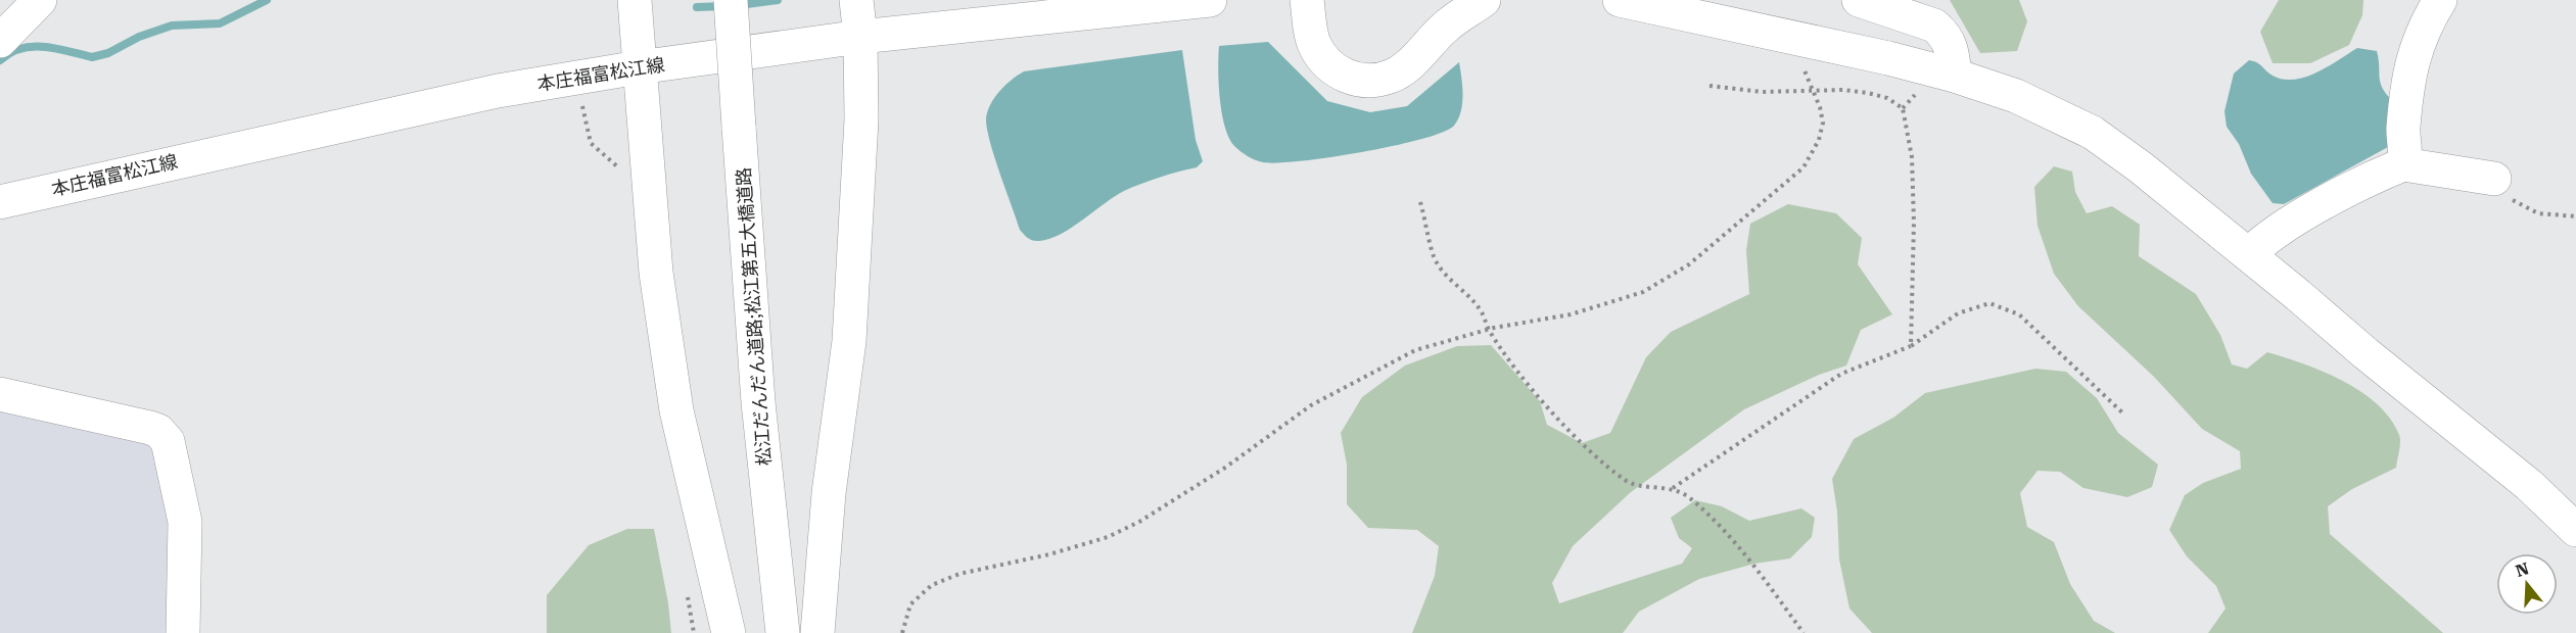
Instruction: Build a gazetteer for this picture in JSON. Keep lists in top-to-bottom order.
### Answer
{
  "streets": {
    "main road": ["本庄福富松江線", "松江だんだん道路;松江第五大橋道路"]
  },
  "north": "top"
}
